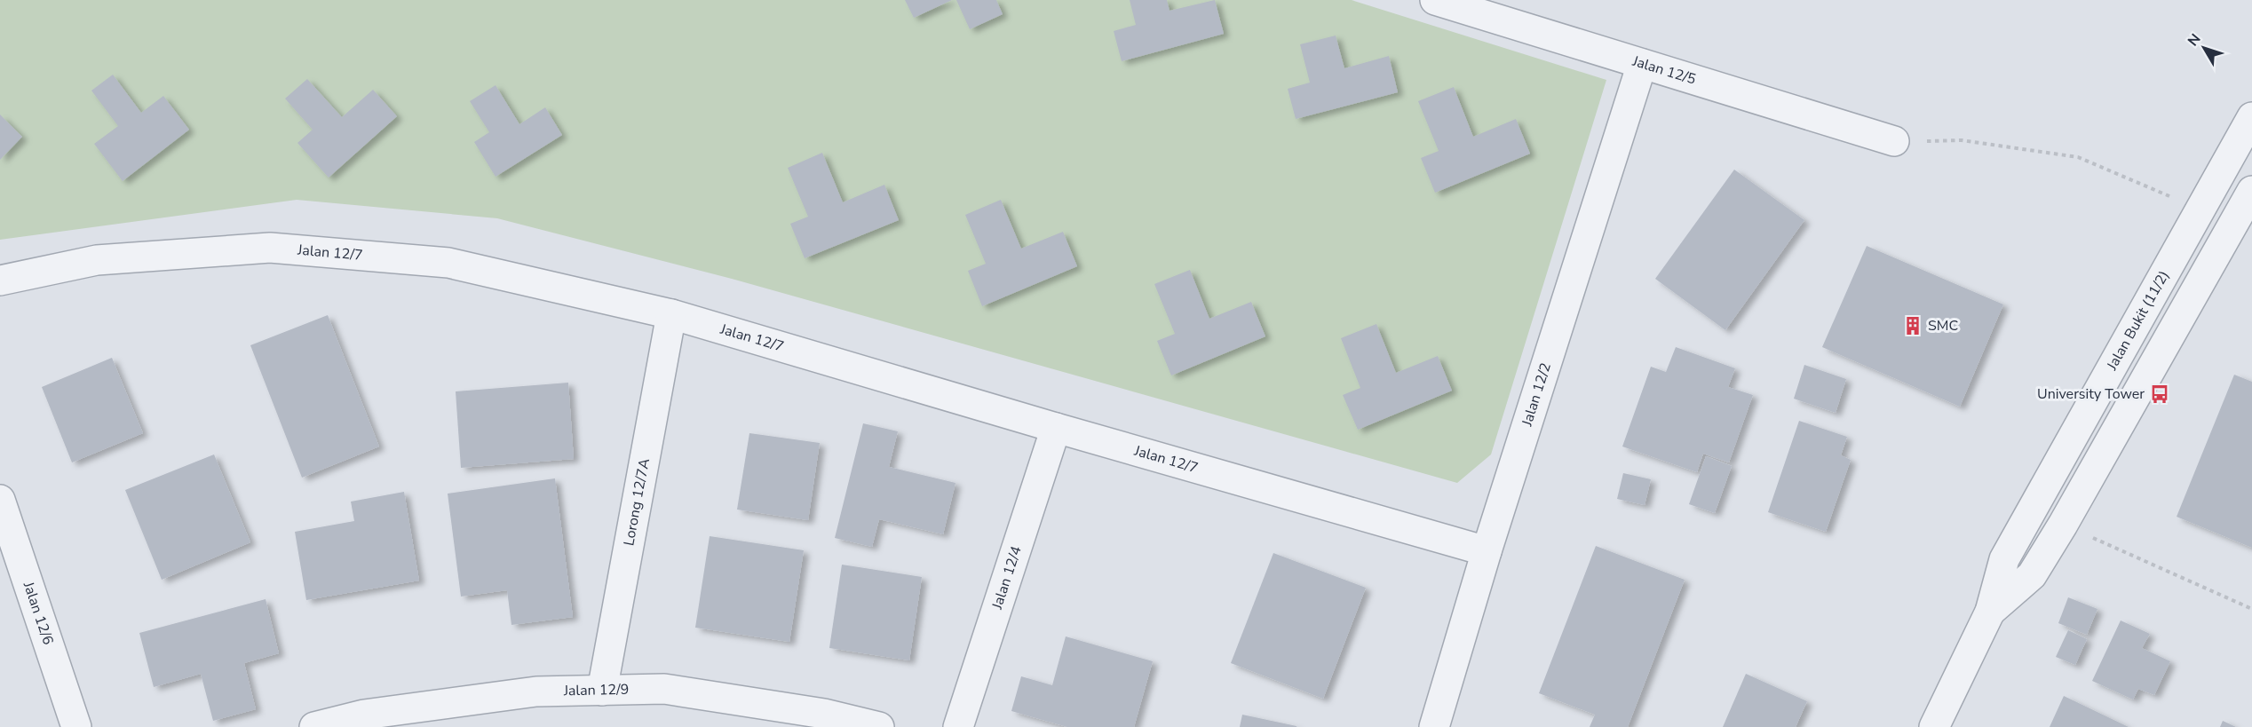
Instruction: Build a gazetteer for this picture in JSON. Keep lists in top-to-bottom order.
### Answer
{
  "streets": {
    "street": [
      "Jalan 12/5",
      "Jalan 12/7",
      "Jalan Bukit (11/2)",
      "Jalan 12/2",
      "Lorong 12/7A",
      "Jalan 12/4",
      "Jalan 12/6",
      "Jalan 12/9"
    ]
  },
  "crossings": [
    ["Jalan 12/5", "Jalan 12/2"],
    ["Jalan 12/7", "Jalan 12/2"],
    ["Jalan 12/7", "Lorong 12/7A"],
    ["Jalan 12/7", "Jalan 12/4"],
    ["Lorong 12/7A", "Jalan 12/9"]
  ],
  "places": {
    "building": ["SMC"],
    "bus stop": ["University Tower"]
  },
  "north": "top left"
}
